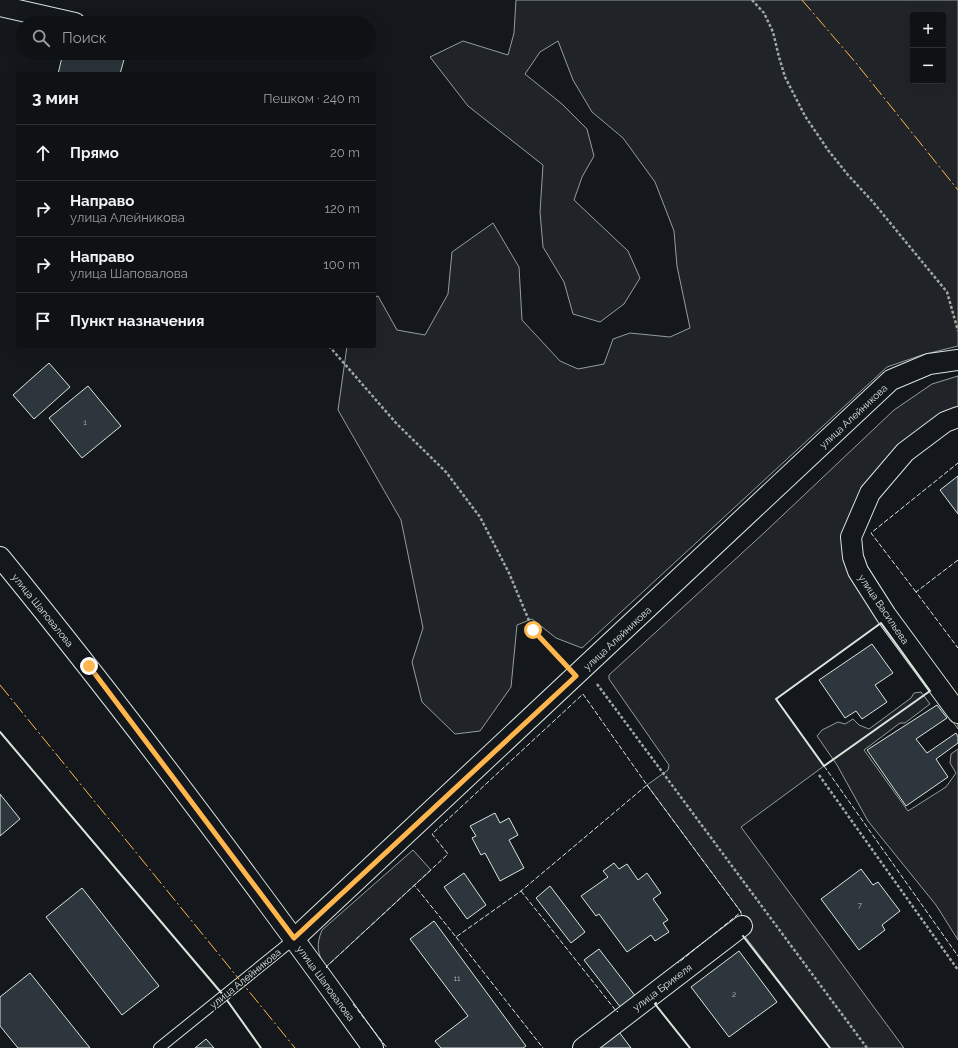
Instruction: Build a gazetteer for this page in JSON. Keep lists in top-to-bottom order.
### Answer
{
  "streets": {
    "street": [
      "улица Алейникова",
      "улица Васильева",
      "улица Шаповалова",
      "улица Брикеля"
    ]
  },
  "crossings": [
    ["улица Алейникова", "улица Шаповалова"]
  ],
  "house_numbers": [
    "1",
    "7",
    "11",
    "2"
  ],
  "page": {
    "map_buttons": ["+", "−"],
    "search": "Поиск",
    "heading": ["3 мин", "Пешком · 240 m"],
    "list": [
      ["Прямо", "20 m"],
      ["Направо", "улица Алейникова", "120 m"],
      ["Направо", "улица Шаповалова", "100 m"],
      "Пункт назначения"
    ]
  }
}
